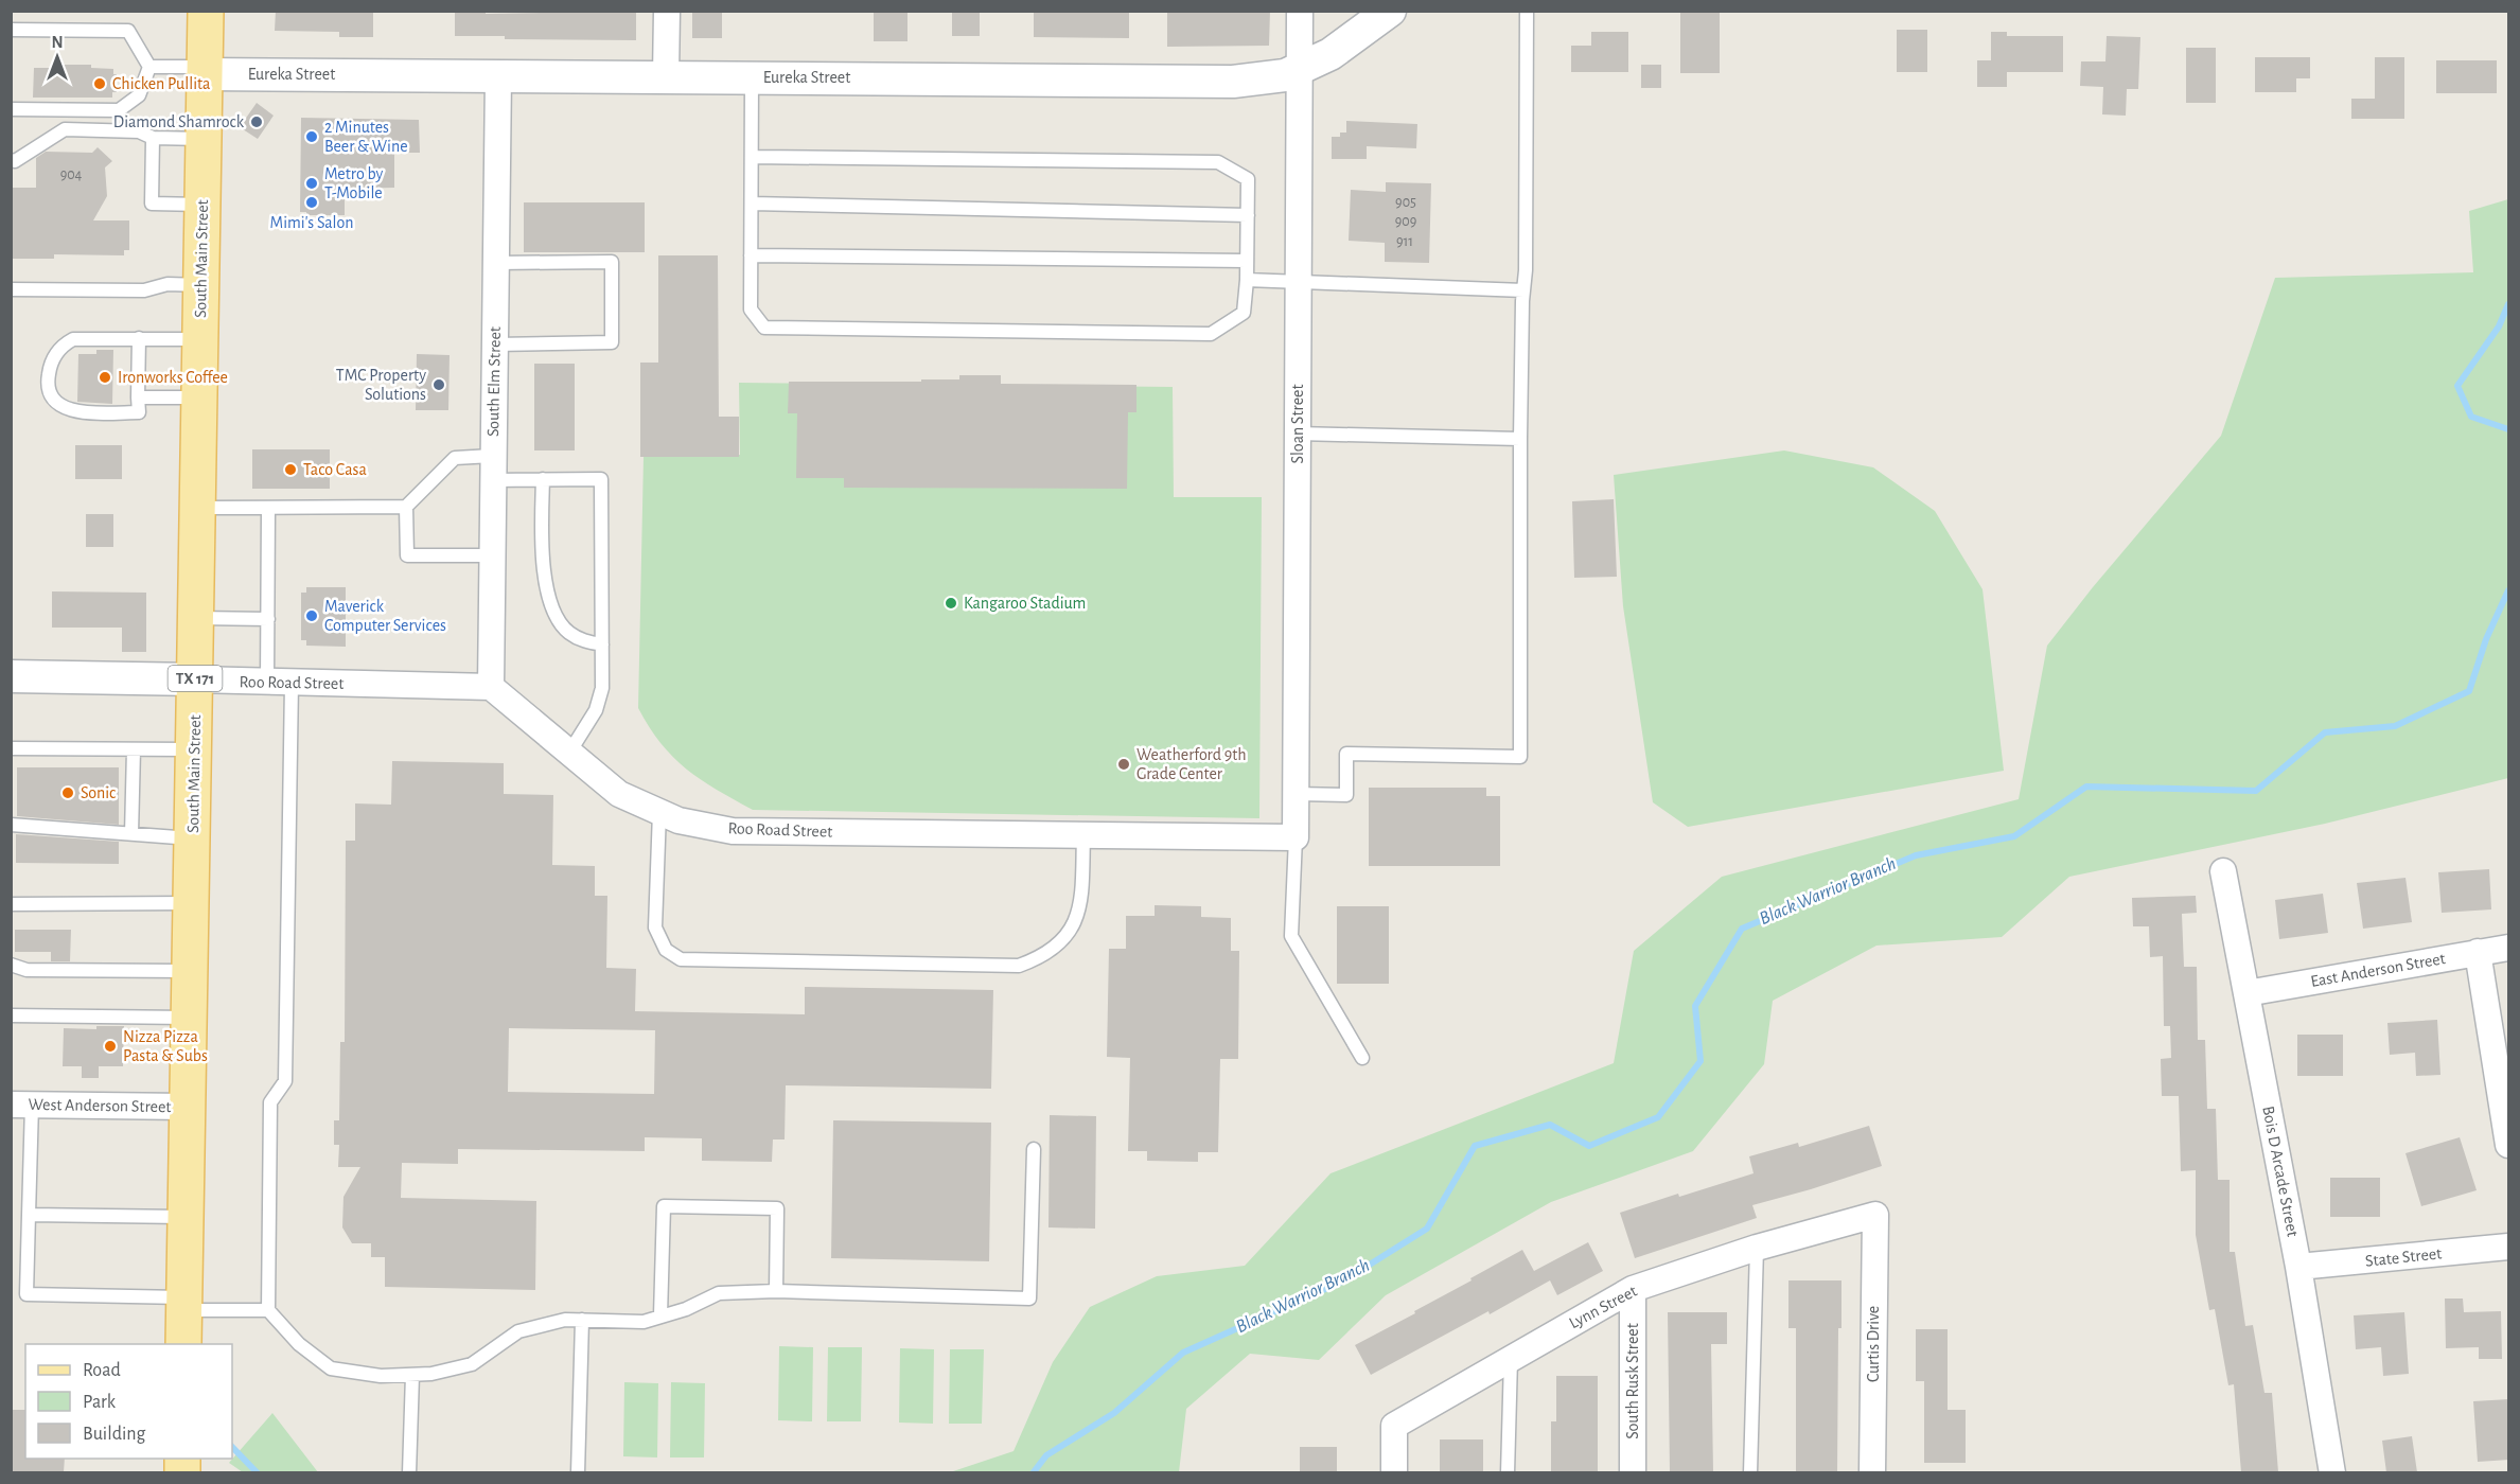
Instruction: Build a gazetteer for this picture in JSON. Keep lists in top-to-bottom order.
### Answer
{
  "streets": {
    "main road": ["South Main Street", "TX 171"],
    "street": [
      "Eureka Street",
      "South Elm Street",
      "Sloan Street",
      "Roo Road Street",
      "East Anderson Street",
      "West Anderson Street",
      "Bois D Arcade Street",
      "State Street",
      "Lynn Street",
      "Curtis Drive",
      "South Rusk Street"
    ]
  },
  "crossings": [
    ["Eureka Street", "South Main Street"],
    ["Eureka Street", "South Elm Street"],
    ["Eureka Street", "Sloan Street"],
    ["South Main Street", "Roo Road Street"],
    ["South Main Street", "West Anderson Street"],
    ["South Elm Street", "Roo Road Street"],
    ["Sloan Street", "Roo Road Street"],
    ["East Anderson Street", "Bois D Arcade Street"],
    ["Bois D Arcade Street", "State Street"],
    ["Lynn Street", "Curtis Drive"],
    ["Lynn Street", "South Rusk Street"]
  ],
  "water": ["Black Warrior Branch"],
  "places": [
    "Chicken Pullita",
    "Diamond Shamrock",
    "2 Minutes Beer & Wine",
    "Metro by T-Mobile",
    "Mimi's Salon",
    "Ironworks Coffee",
    "TMC Property Solutions",
    "Taco Casa",
    "Kangaroo Stadium",
    "Maverick Computer Services",
    "Weatherford 9th Grade Center",
    "Sonic",
    "Nizza Pizza Pasta & Subs"
  ],
  "house_numbers": [
    "904",
    "905",
    "909",
    "911"
  ],
  "legend": ["Road", "Park", "Building"],
  "north": "top"
}
